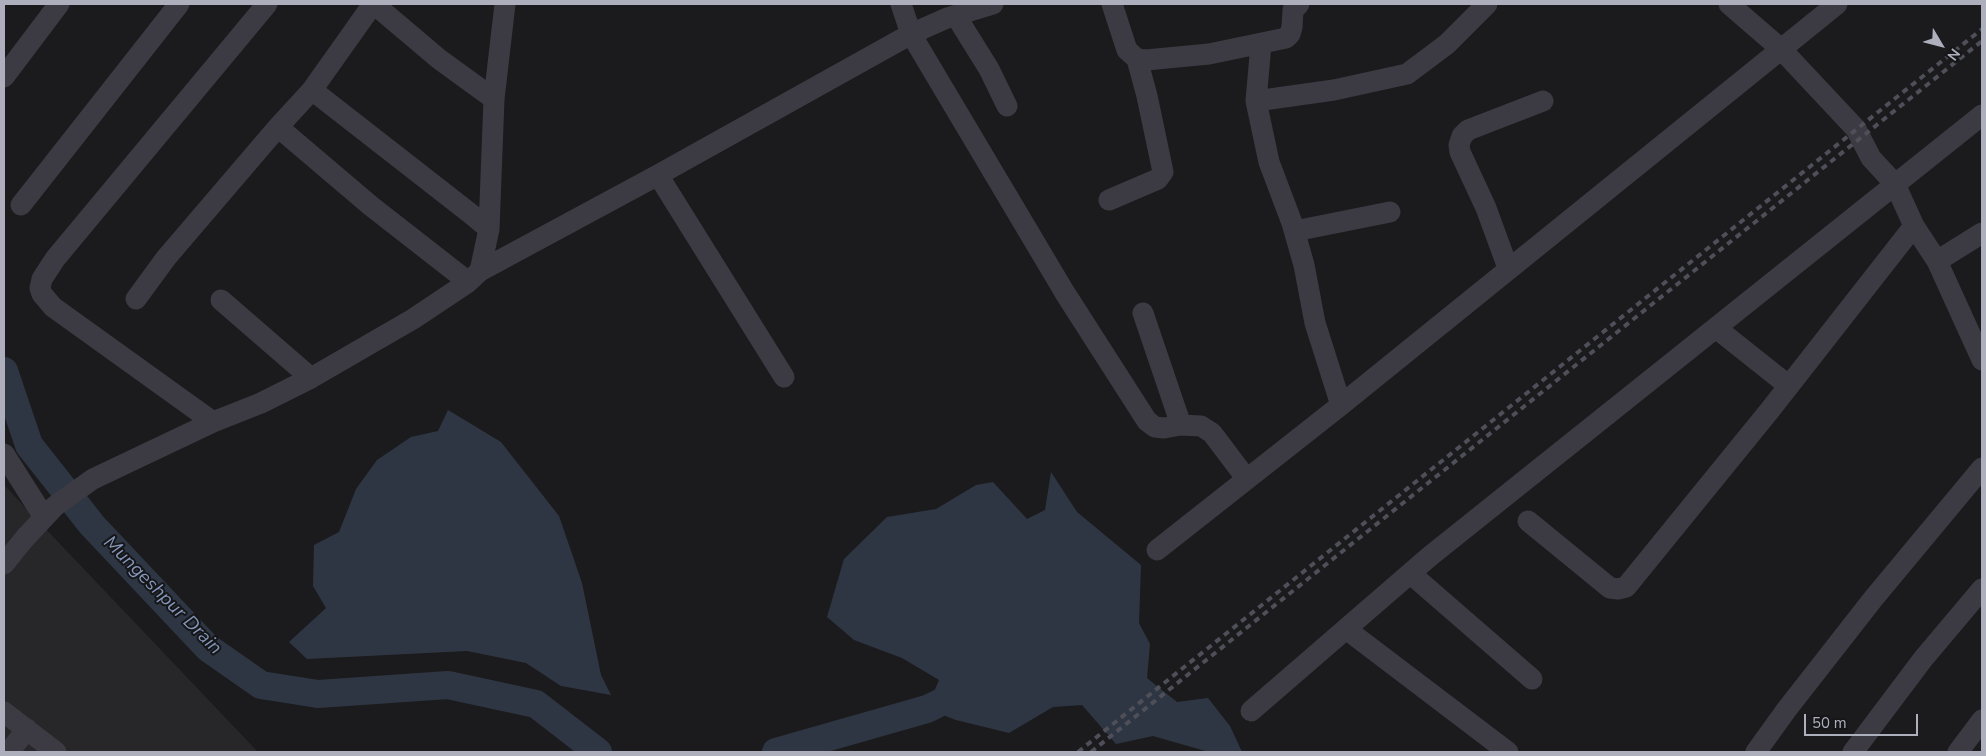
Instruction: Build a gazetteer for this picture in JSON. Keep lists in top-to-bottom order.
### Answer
{
  "water": ["Mungeshpur Drain"],
  "scale_bar": "50 m",
  "north": "bottom right"
}
